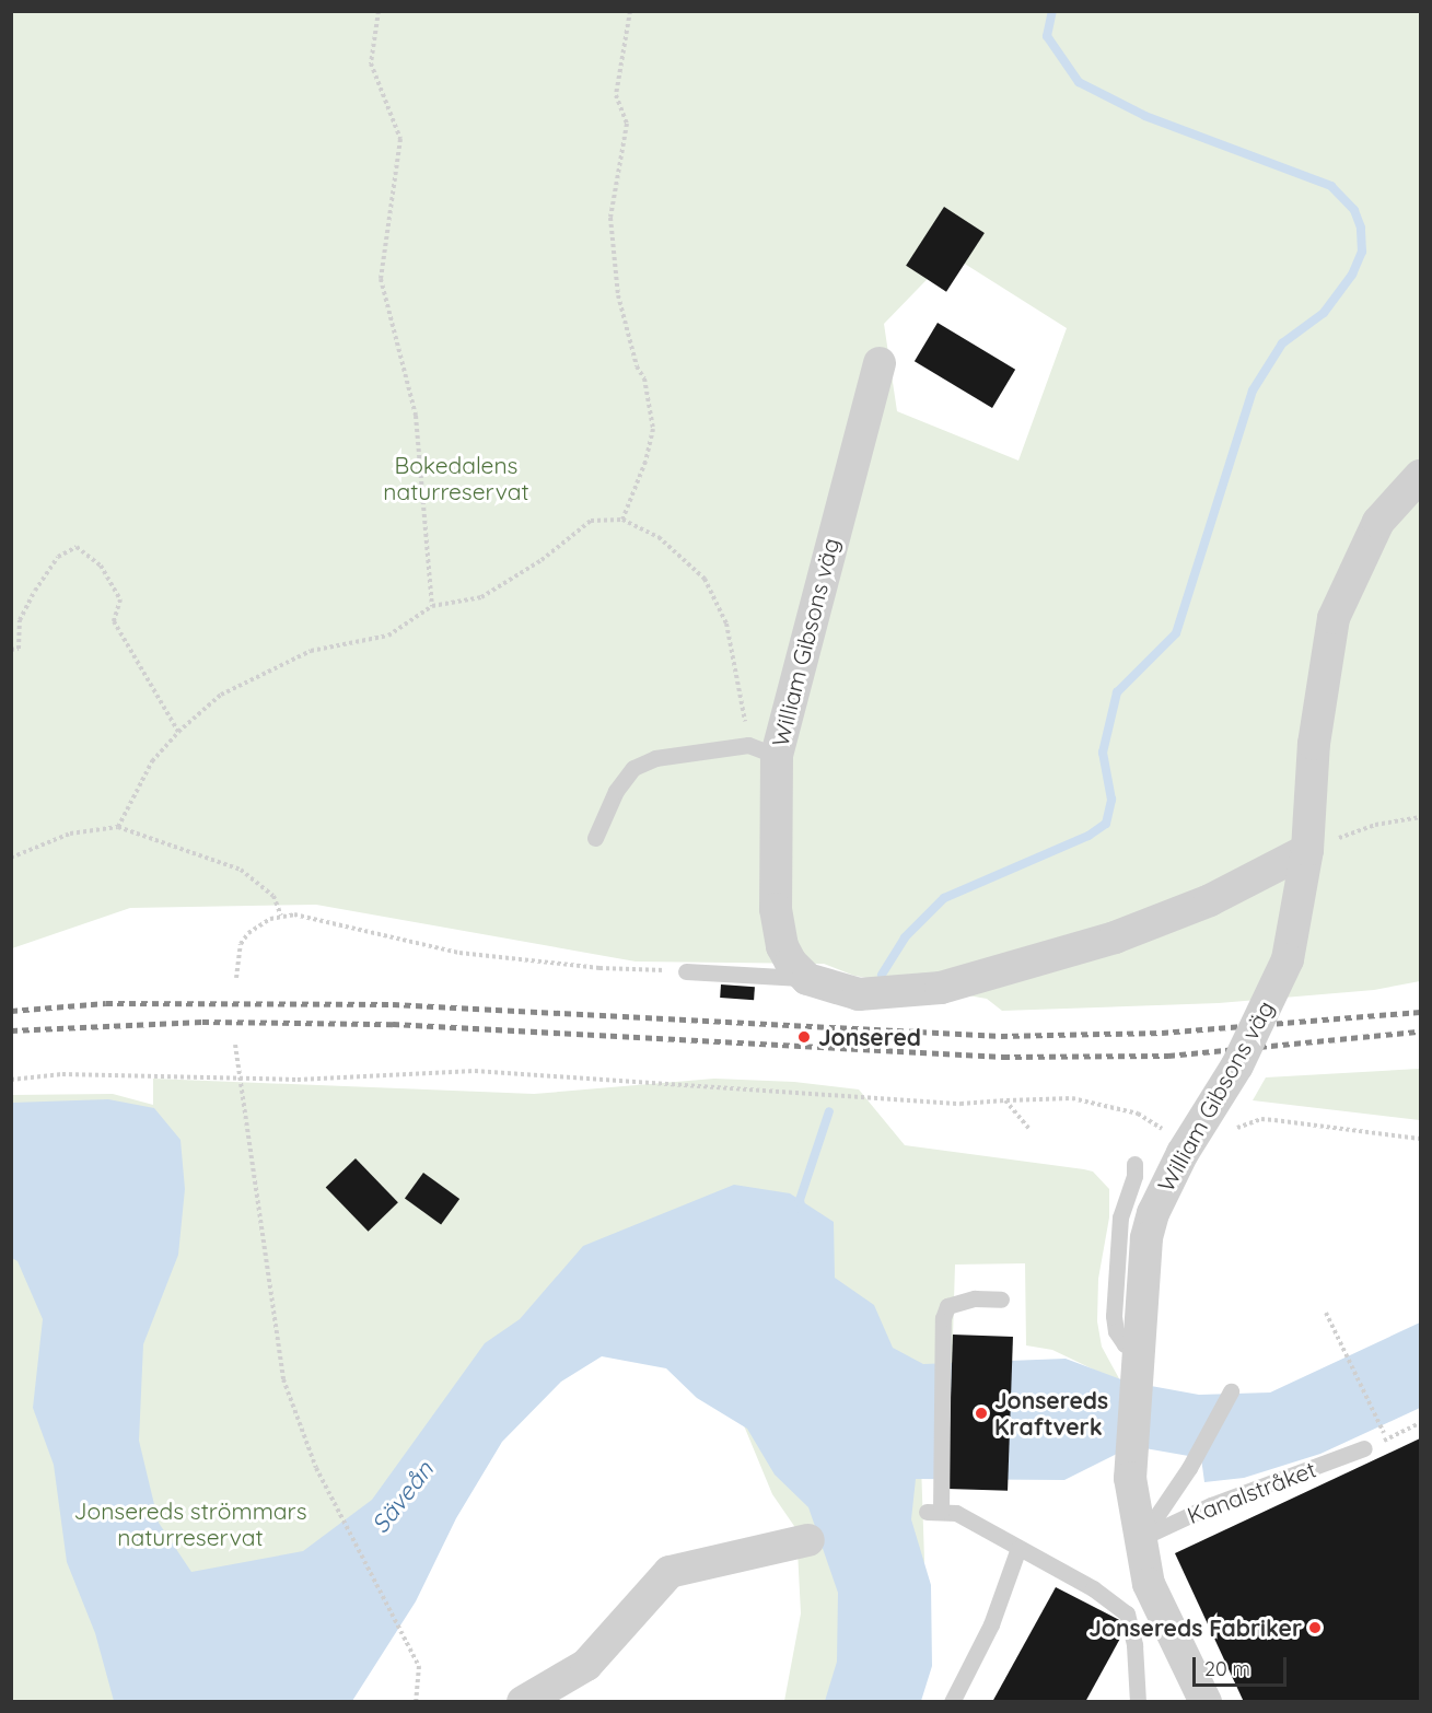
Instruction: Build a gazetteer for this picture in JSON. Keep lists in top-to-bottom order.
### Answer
{
  "streets": {
    "street": ["William Gibsons väg"],
    "lane": ["Kanalstråket"]
  },
  "crossings": [
    ["William Gibsons väg", "Kanalstråket"]
  ],
  "water": ["Säveån"],
  "parks": ["Bokedalens naturreservat", "Jonsereds strömmars naturreservat"],
  "places": ["Jonsered", "Jonsereds Kraftverk", "Jonsereds Fabriker"],
  "scale_bar": "20 m"
}
